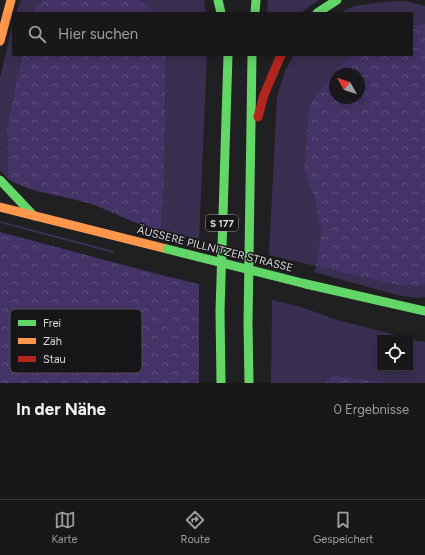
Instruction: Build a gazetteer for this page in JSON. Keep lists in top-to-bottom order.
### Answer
{
  "streets": {
    "main road": ["S 177", "ÄUSSERE PILLNITZER STRASSE"]
  },
  "legend": ["Frei", "Zäh", "Stau"],
  "north": "top left",
  "page": {
    "search": "Hier suchen",
    "heading": ["In der Nähe", "0 Ergebnisse"],
    "nav": ["Karte", "Route", "Gespeichert"]
  }
}
